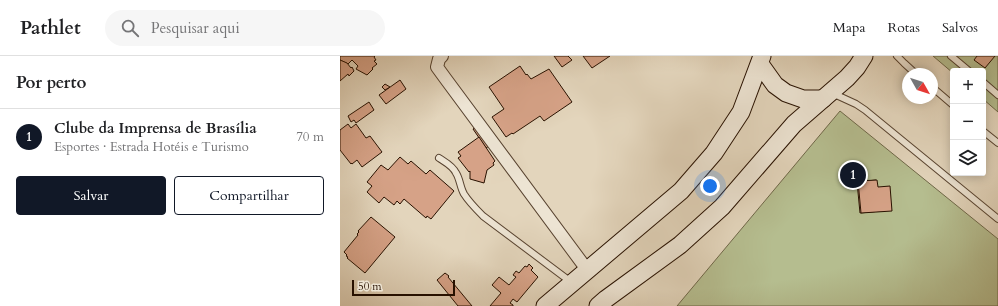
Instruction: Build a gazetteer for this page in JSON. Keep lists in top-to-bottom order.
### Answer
{
  "scale_bar": "50 m",
  "north": "bottom right",
  "page": {
    "header": "Pathlet",
    "search": "Pesquisar aqui",
    "nav": ["Mapa", "Rotas", "Salvos"],
    "heading": "Por perto",
    "map_buttons": ["+", "−"],
    "list": [
      {
        "mark": "1",
        "name": "Clube da Imprensa de Brasília",
        "note": "Esportes · Estrada Hotéis e Turismo",
        "value": "70 m"
      }
    ],
    "pins": "1",
    "buttons": ["Salvar", "Compartilhar"],
    "scale": "50 m"
  }
}
